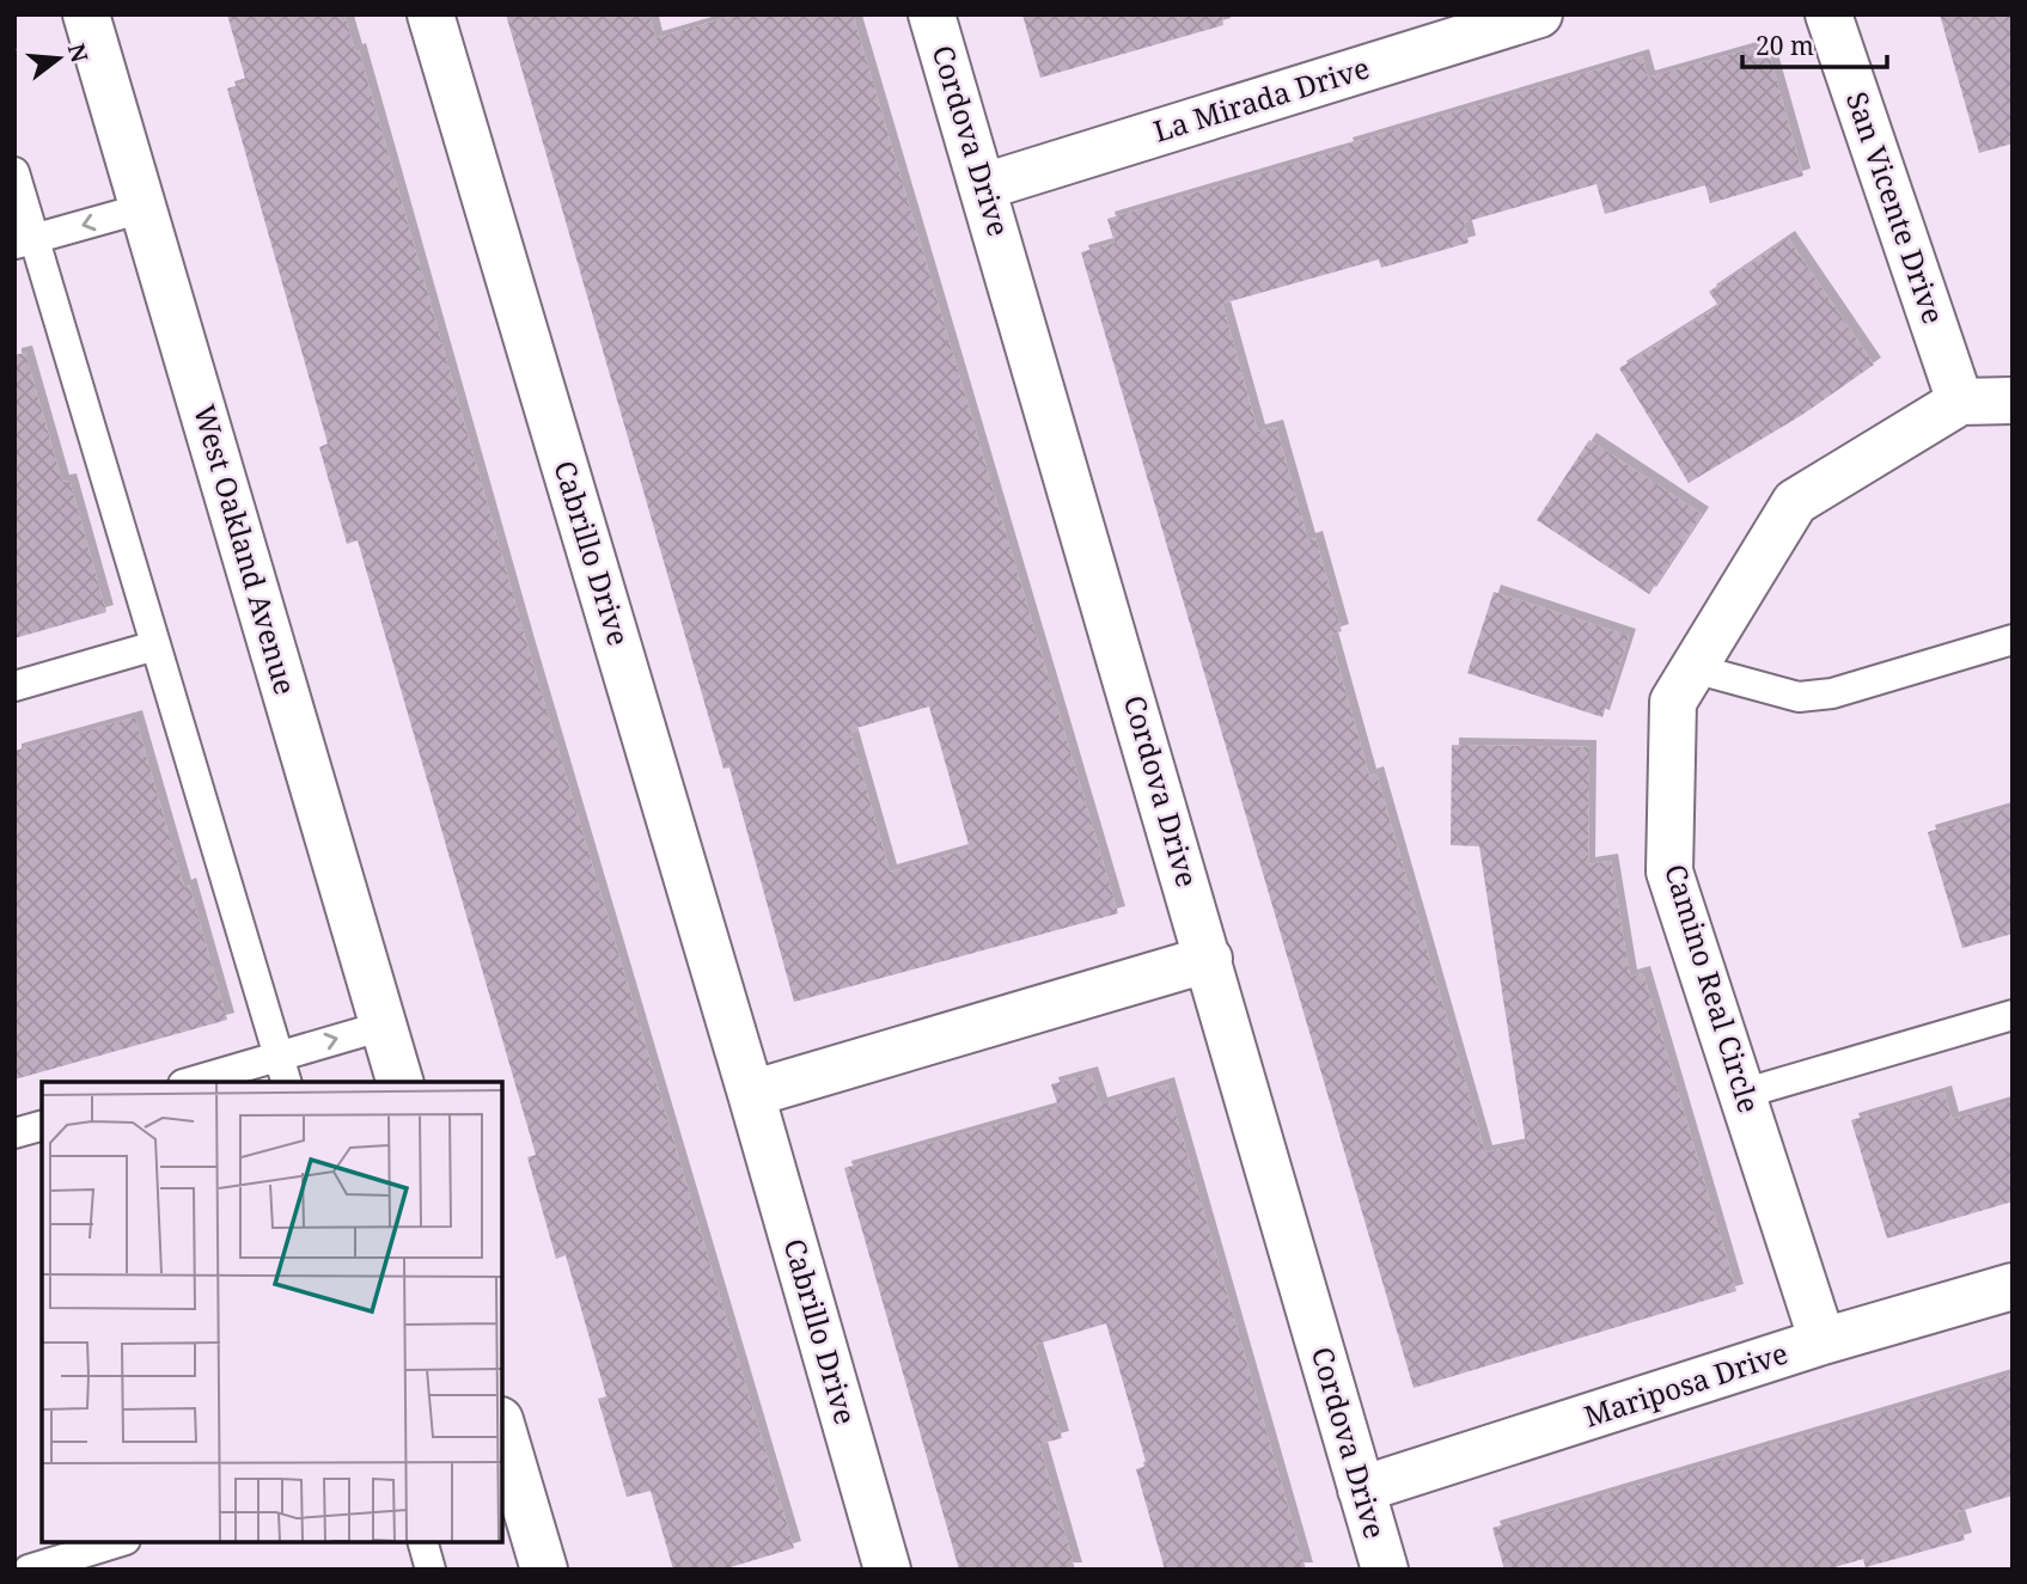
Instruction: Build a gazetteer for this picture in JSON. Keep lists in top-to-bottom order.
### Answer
{
  "streets": {
    "street": [
      "La Mirada Drive",
      "Cordova Drive",
      "San Vicente Drive",
      "West Oakland Avenue",
      "Cabrillo Drive",
      "Camino Real Circle",
      "Mariposa Drive"
    ]
  },
  "crossings": [
    ["La Mirada Drive", "Cordova Drive"],
    ["Cordova Drive", "Mariposa Drive"],
    ["San Vicente Drive", "Camino Real Circle"],
    ["Camino Real Circle", "Mariposa Drive"]
  ],
  "scale_bar": "20 m",
  "north": "right"
}
